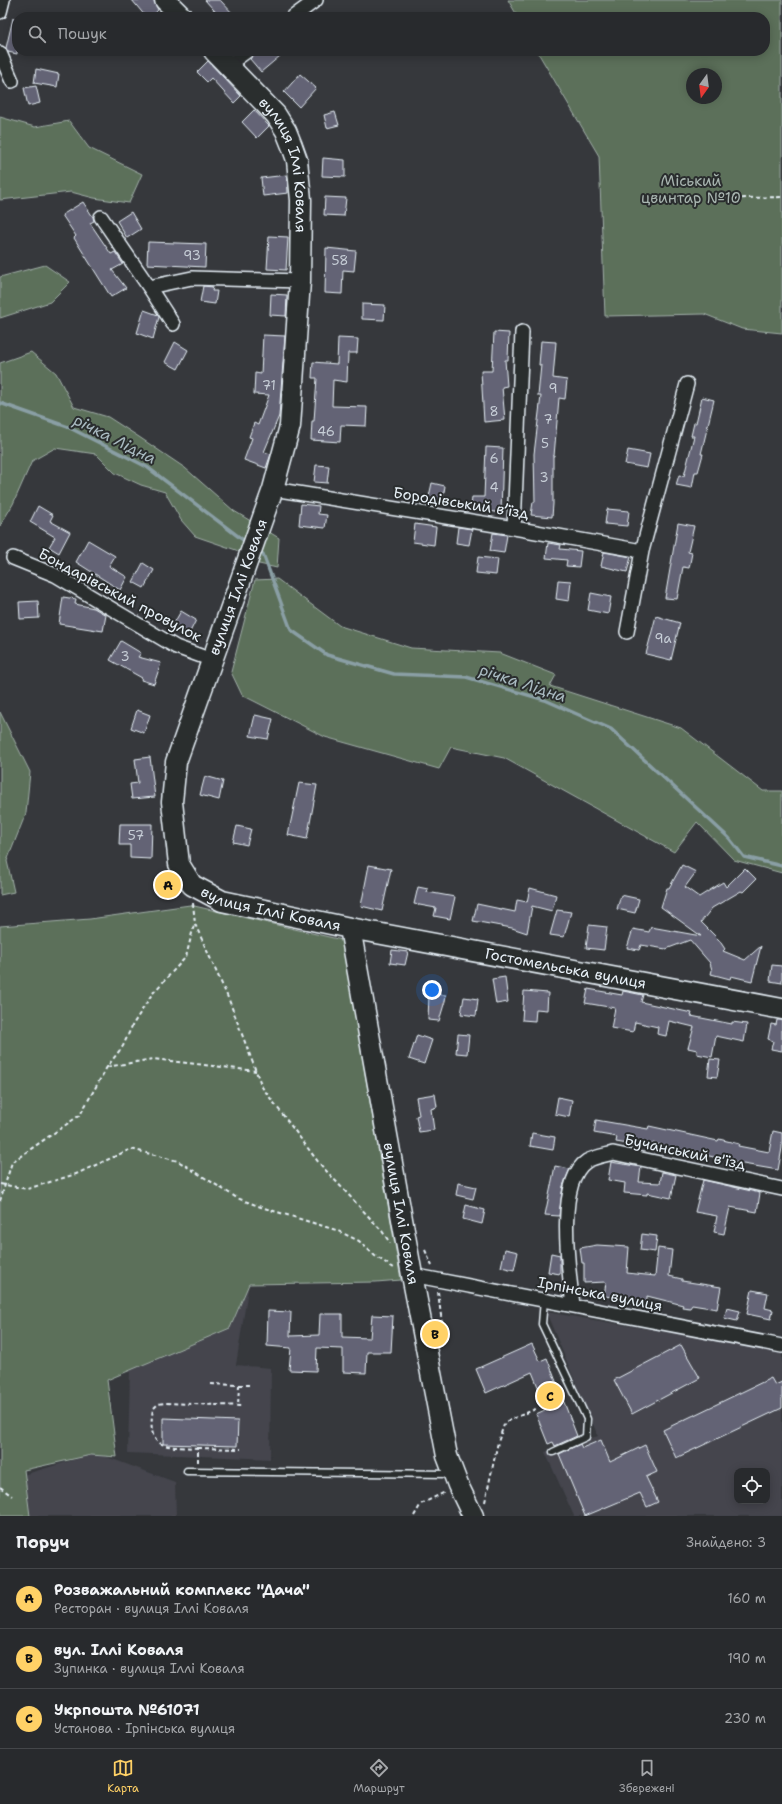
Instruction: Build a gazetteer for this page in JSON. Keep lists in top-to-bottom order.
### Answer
{
  "streets": {
    "main road": ["вулиця Іллі Коваля", "Гостомельська вулиця"],
    "street": [
      "Бородівський в’їзд",
      "Бондарівський провулок",
      "Бучанський в'їзд",
      "Ірпінська вулиця"
    ]
  },
  "crossings": [
    ["вулиця Іллі Коваля", "Бородівський в’їзд"],
    ["вулиця Іллі Коваля", "Бондарівський провулок"],
    ["вулиця Іллі Коваля", "Гостомельська вулиця"],
    ["вулиця Іллі Коваля", "Ірпінська вулиця"],
    ["Бучанський в'їзд", "Ірпінська вулиця"]
  ],
  "water": ["річка Лідна"],
  "parks": ["Міський цвинтар №10"],
  "house_numbers": [
    "93",
    "58",
    "71",
    "9",
    "8",
    "7",
    "46",
    "5",
    "6",
    "3",
    "4",
    "9а",
    "3",
    "57"
  ],
  "north": "bottom",
  "page": {
    "search": "Пошук",
    "pins": ["A", "B", "C"],
    "heading": ["Поруч", "Знайдено: 3"],
    "list": [
      {
        "mark": "A",
        "name": "Розважальний комплекс \"Дача\"",
        "note": "Ресторан · вулиця Іллі Коваля",
        "value": "160 m"
      },
      {
        "mark": "B",
        "name": "вул. Іллі Коваля",
        "note": "Зупинка · вулиця Іллі Коваля",
        "value": "190 m"
      },
      {
        "mark": "C",
        "name": "Укрпошта №61071",
        "note": "Установа · Ірпінська вулиця",
        "value": "230 m"
      }
    ],
    "nav": ["Карта", "Маршрут", "Збережені"]
  }
}
